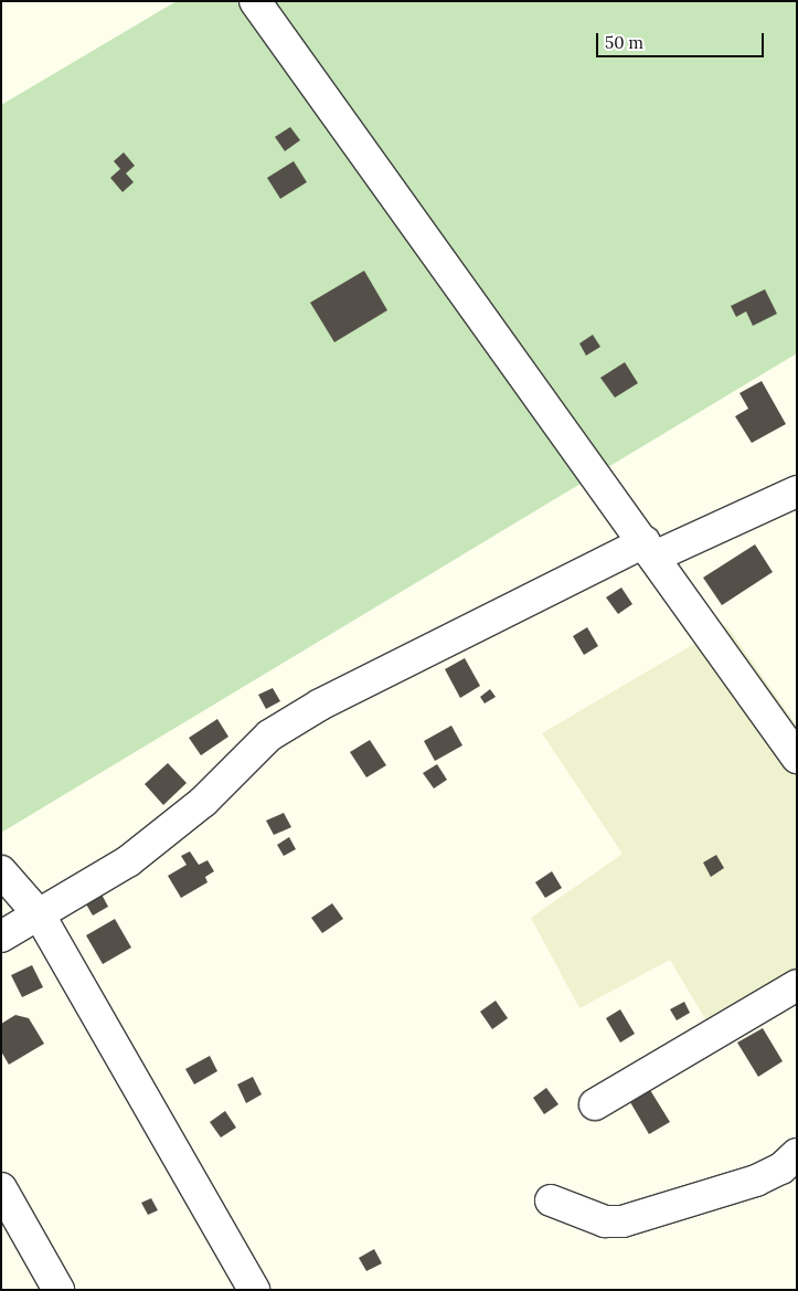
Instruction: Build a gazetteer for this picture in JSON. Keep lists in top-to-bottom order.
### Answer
{
  "scale_bar": "50 m"
}
